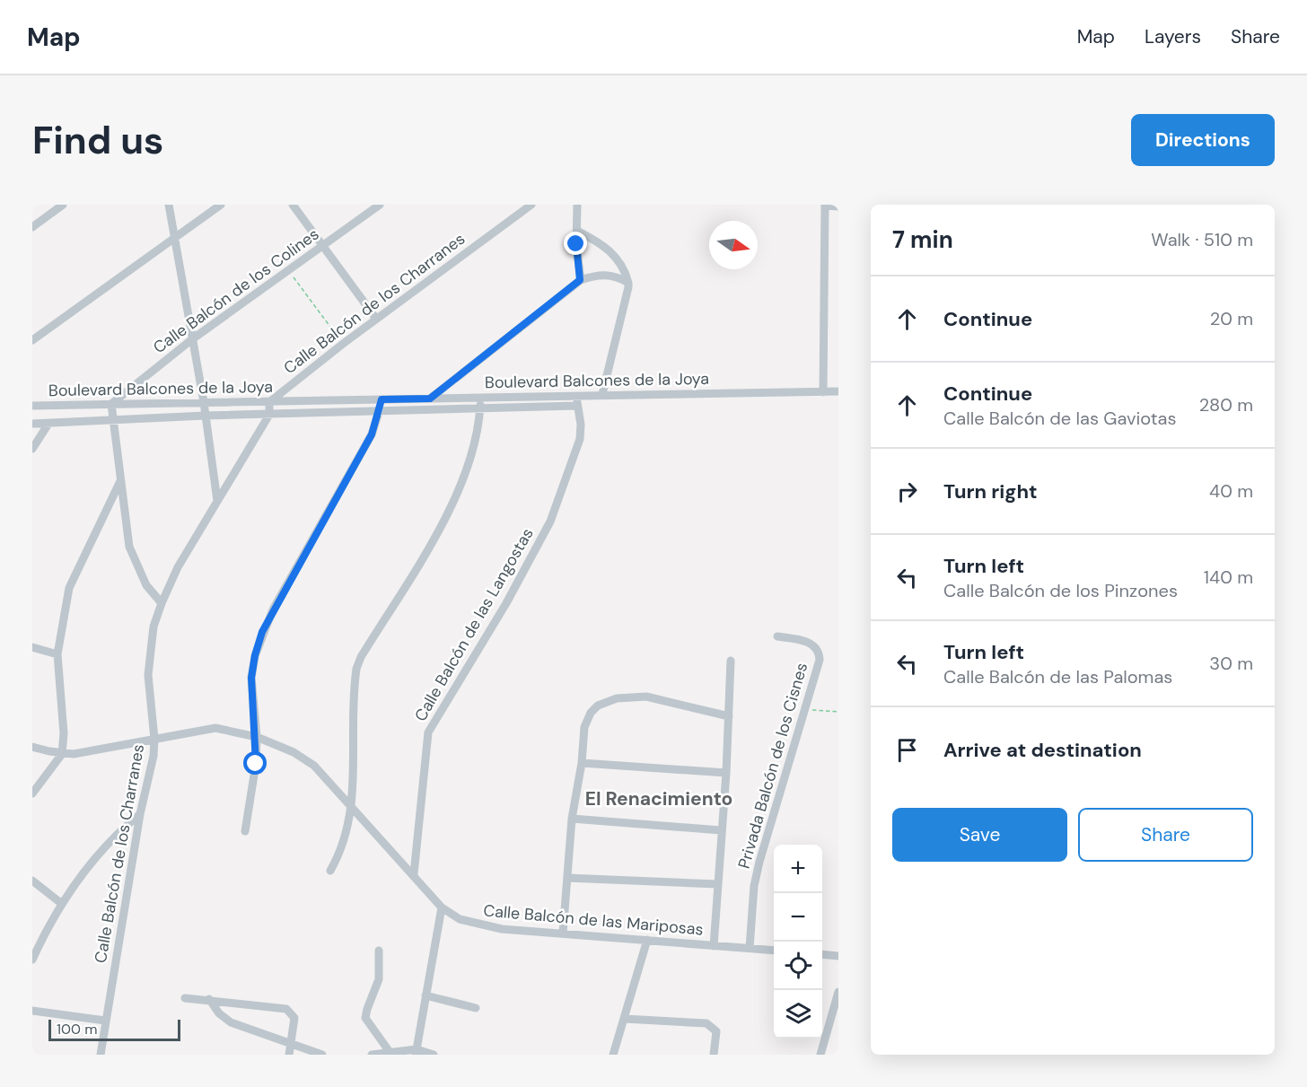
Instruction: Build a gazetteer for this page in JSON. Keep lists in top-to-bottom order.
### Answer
{
  "streets": {
    "street": [
      "Calle Balcón de los Colines",
      "Calle Balcón de los Charranes",
      "Boulevard Balcones de la Joya",
      "Calle Balcón de las Langostas",
      "Privada Balcón de los Cisnes",
      "Calle Balcón de las Mariposas"
    ]
  },
  "crossings": [
    ["Calle Balcón de los Colines", "Boulevard Balcones de la Joya"],
    ["Calle Balcón de los Charranes", "Boulevard Balcones de la Joya"],
    ["Calle Balcón de los Charranes", "Calle Balcón de las Mariposas"],
    ["Boulevard Balcones de la Joya", "Calle Balcón de las Langostas"],
    ["Calle Balcón de las Langostas", "Calle Balcón de las Mariposas"],
    ["Privada Balcón de los Cisnes", "Calle Balcón de las Mariposas"]
  ],
  "districts": ["El Renacimiento"],
  "scale_bar": "100 m",
  "north": "right",
  "page": {
    "header": "Map",
    "nav": ["Map", "Layers", "Share"],
    "buttons": [
      "Directions",
      ["Save", "Share"]
    ],
    "title": "Find us",
    "heading": ["7 min", "Walk · 510 m"],
    "list": [
      ["Continue", "20 m"],
      ["Continue", "Calle Balcón de las Gaviotas", "280 m"],
      ["Turn right", "40 m"],
      ["Turn left", "Calle Balcón de los Pinzones", "140 m"],
      ["Turn left", "Calle Balcón de las Palomas", "30 m"],
      "Arrive at destination"
    ],
    "map_buttons": ["+", "−"],
    "scale": "100 m"
  }
}
